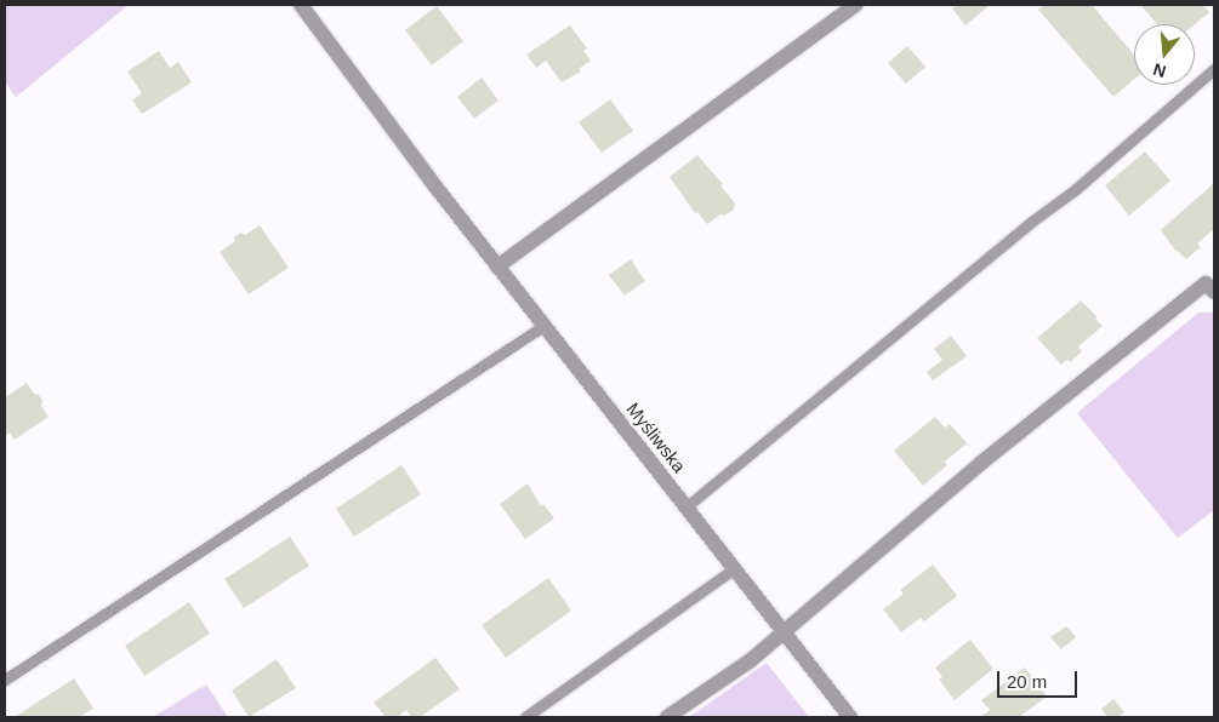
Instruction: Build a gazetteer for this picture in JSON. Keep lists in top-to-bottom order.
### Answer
{
  "streets": {
    "street": ["Myśliwska"]
  },
  "scale_bar": "20 m",
  "north": "bottom"
}
